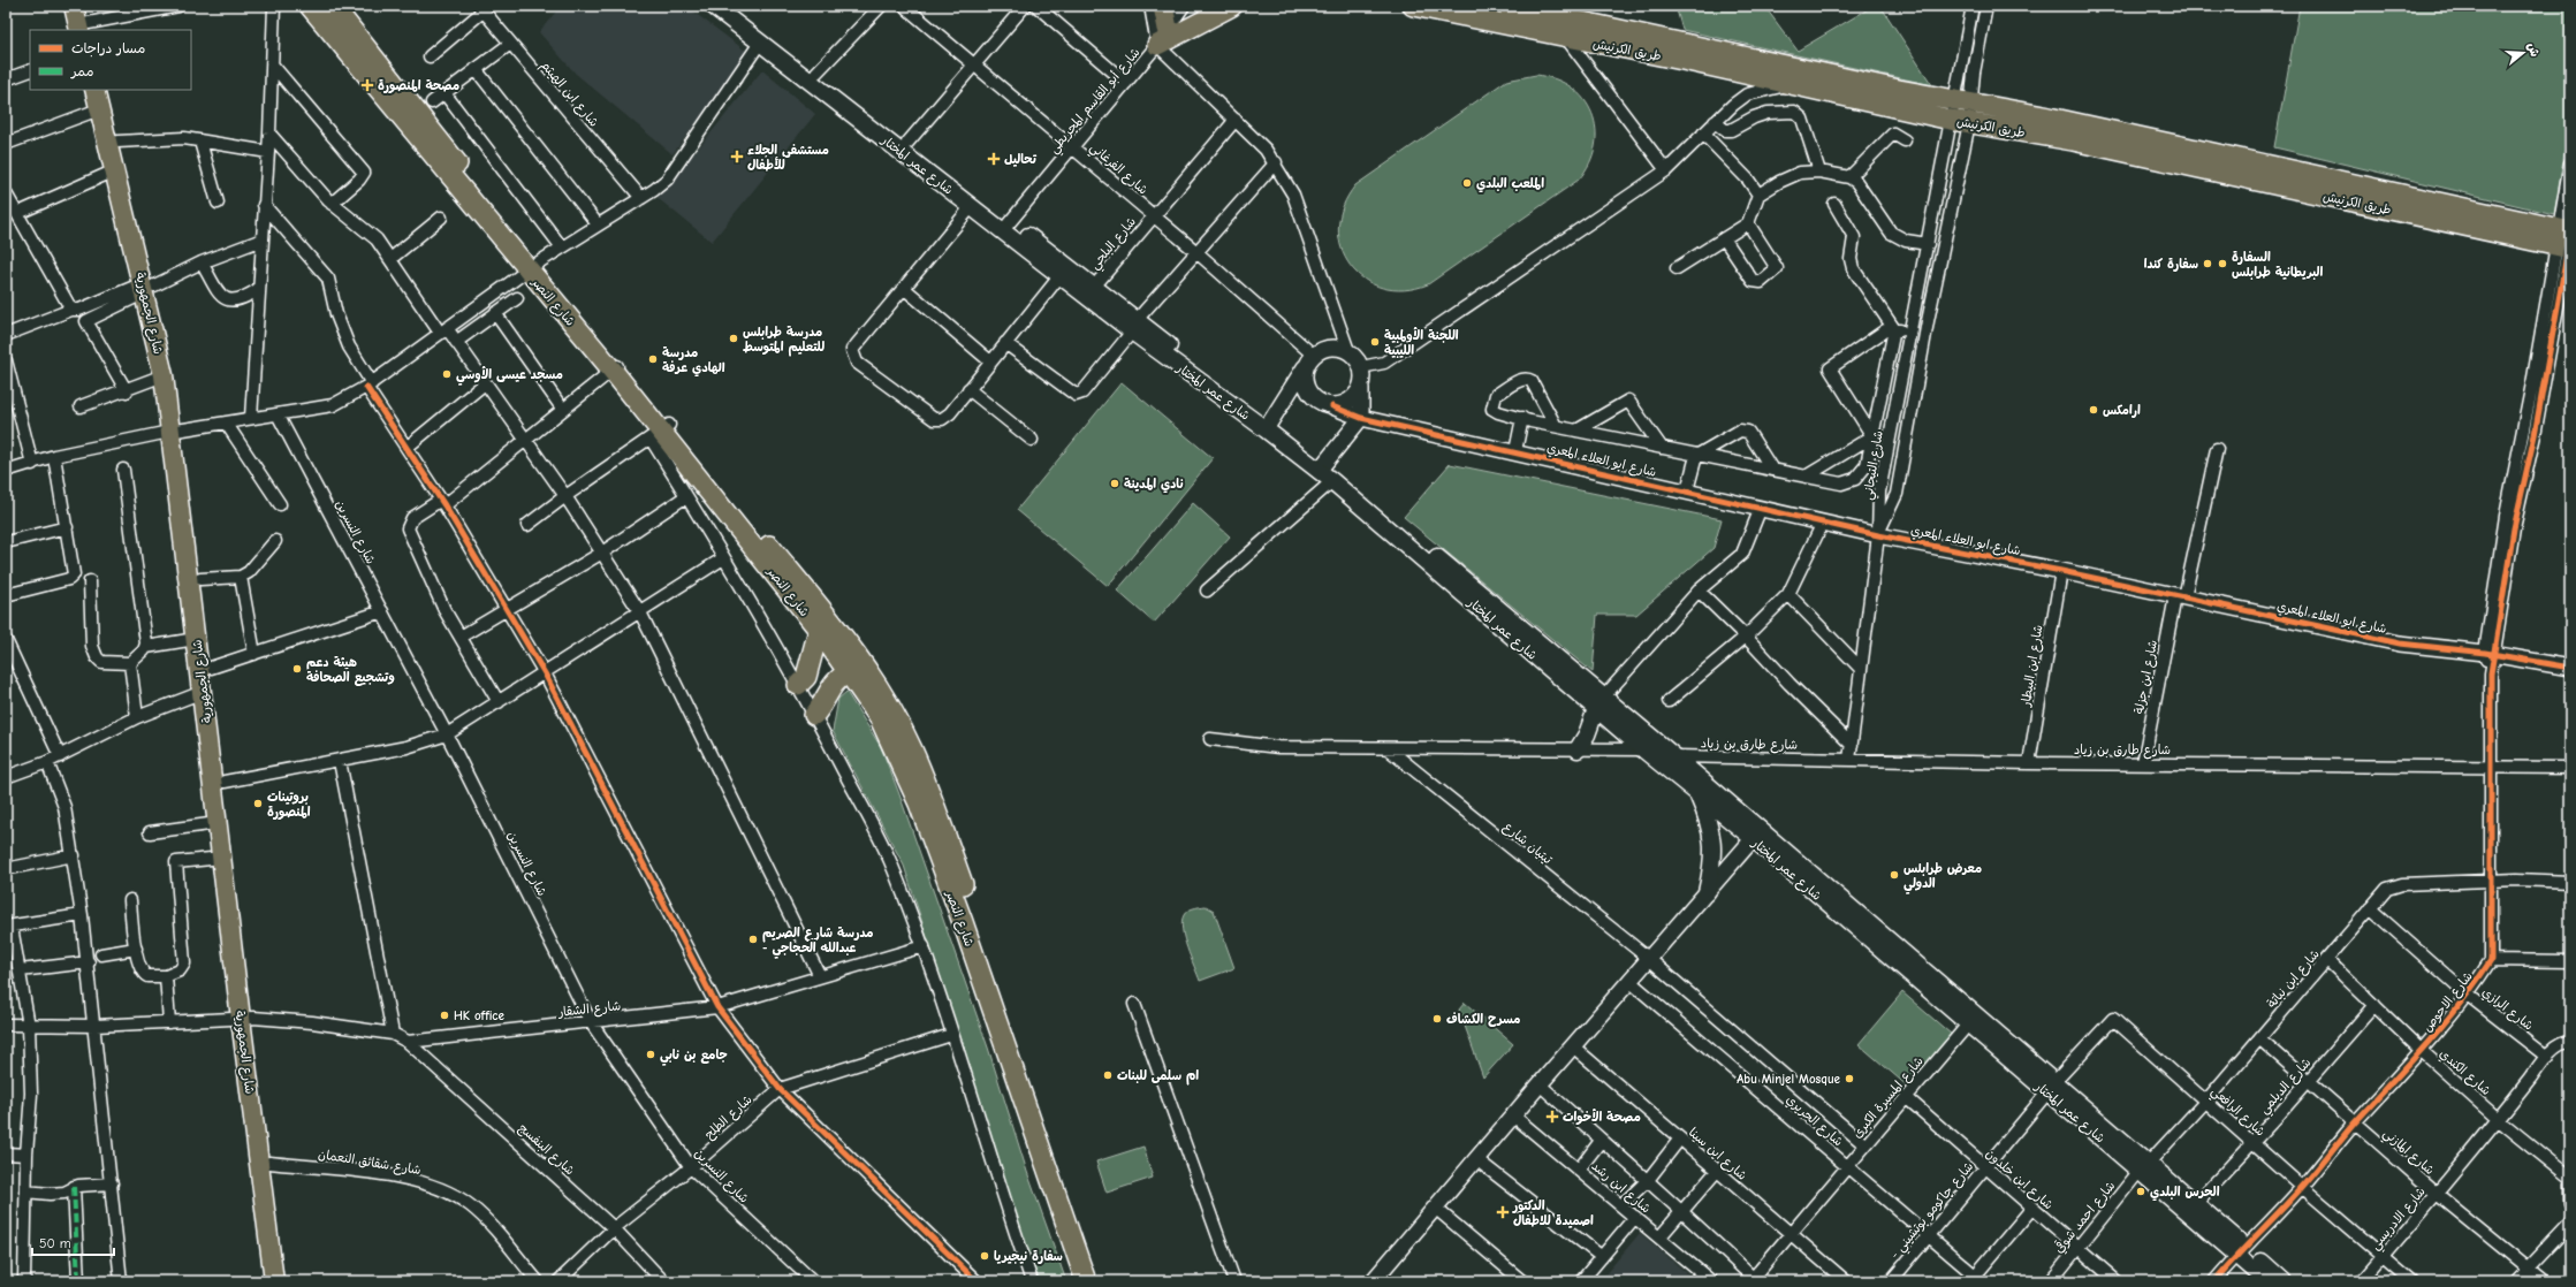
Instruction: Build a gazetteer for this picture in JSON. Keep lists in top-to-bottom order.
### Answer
{
  "streets": {
    "highway": ["طريق الكرنيش", "شارع النصر"],
    "main road": ["شارع عمر المختار", "شارع الجمهورية"],
    "street": [
      "شارع ابن الهيثم",
      "شارع أبو القاسم المجريطي",
      "شارع الفرغاني",
      "شارع البلحي",
      "شارع ابو العلاء المعري",
      "شارع التيجاني",
      "شارع النسرين",
      "شارع ابن البيطار",
      "شارع ابن جزلة",
      "شارع طارق بن زياد",
      "تيتيان شارع",
      "شارع ابن نباتة",
      "شارع الاحوص",
      "شارع الشقار",
      "شارع الرازي",
      "شارع الكندي",
      "شارع الديلمي",
      "شارع المسيرة الكبرى",
      "شارع الرافعي",
      "شارع الطلح",
      "شارع الحريري",
      "شارع البنفسج",
      "شارع المازني",
      "شارع ابن سينا",
      "شارع شقائق النعمان",
      "شارع ابن خلدون",
      "شارع ابن رشد",
      "- شارع جاكومو بوتشيني",
      "شارع احمد شوقي",
      "شارع الادريسي"
    ]
  },
  "crossings": [
    ["طريق الكرنيش", "شارع التيجاني"],
    ["شارع أبو القاسم المجريطي", "شارع عمر المختار"],
    ["شارع أبو القاسم المجريطي", "شارع الفرغاني"],
    ["شارع عمر المختار", "شارع البلحي"],
    ["شارع عمر المختار", "شارع طارق بن زياد"],
    ["شارع عمر المختار", "شارع ابن نباتة"],
    ["شارع عمر المختار", "شارع الاحوص"],
    ["شارع عمر المختار", "شارع الديلمي"],
    ["شارع عمر المختار", "شارع المسيرة الكبرى"],
    ["شارع عمر المختار", "شارع الرافعي"],
    ["شارع عمر المختار", "- شارع جاكومو بوتشيني"],
    ["شارع عمر المختار", "شارع احمد شوقي"],
    ["شارع الفرغاني", "شارع البلحي"],
    ["شارع الفرغاني", "شارع ابو العلاء المعري"],
    ["شارع الجمهورية", "شارع شقائق النعمان"],
    ["شارع ابو العلاء المعري", "شارع التيجاني"],
    ["شارع ابو العلاء المعري", "شارع ابن البيطار"],
    ["شارع ابو العلاء المعري", "شارع ابن جزلة"],
    ["شارع النسرين", "شارع الشقار"],
    ["شارع النسرين", "شارع الطلح"],
    ["شارع ابن البيطار", "شارع طارق بن زياد"],
    ["شارع ابن جزلة", "شارع طارق بن زياد"],
    ["تيتيان شارع", "شارع المسيرة الكبرى"],
    ["شارع ابن نباتة", "شارع الرازي"],
    ["شارع ابن نباتة", "شارع الكندي"],
    ["شارع ابن نباتة", "شارع الرافعي"],
    ["شارع ابن نباتة", "شارع المازني"],
    ["شارع ابن نباتة", "شارع احمد شوقي"],
    ["شارع الاحوص", "شارع الرازي"],
    ["شارع الاحوص", "شارع الكندي"],
    ["شارع الاحوص", "شارع الرافعي"],
    ["شارع الاحوص", "شارع المازني"],
    ["شارع الشقار", "شارع البنفسج"],
    ["شارع الرازي", "شارع الادريسي"],
    ["شارع الكندي", "شارع الديلمي"],
    ["شارع الكندي", "شارع الادريسي"],
    ["شارع الديلمي", "شارع الرافعي"],
    ["شارع الديلمي", "شارع المازني"],
    ["شارع المسيرة الكبرى", "شارع الحريري"],
    ["شارع المسيرة الكبرى", "شارع ابن سينا"],
    ["شارع المسيرة الكبرى", "شارع ابن خلدون"],
    ["شارع الرافعي", "- شارع جاكومو بوتشيني"],
    ["شارع الرافعي", "شارع الادريسي"],
    ["شارع الطلح", "شارع البنفسج"],
    ["شارع الحريري", "- شارع جاكومو بوتشيني"],
    ["شارع المازني", "شارع الادريسي"],
    ["شارع ابن خلدون", "- شارع جاكومو بوتشيني"],
    ["شارع ابن خلدون", "شارع احمد شوقي"]
  ],
  "places": {
    "health": [
      "مصحة المنصورة",
      "مستشفى الجلاء للأطفال",
      "تحاليل",
      "مصحة الأخوات",
      "الدكتور اصميدة للاطفال"
    ],
    "other": [
      "الملعب البلدي",
      "سفارة كندا",
      "السفارة البريطانية طرابلس",
      "مدرسة طرابلس للتعليم المتوسط",
      "اللجنة الأولمبية الليبية",
      "مدرسة الهادي عرفة",
      "مسجد عيسى الأوسي",
      "ارامكس",
      "نادي المدينة",
      "هيئة دعم وتشجيع الصحافة",
      "بروتينات المنصورة",
      "معرض طرابلس الدولي",
      "مدرسة شارع الصريم - عبدالله الحجاجي",
      "HK office",
      "مسرح الكشاف",
      "جامع بن نابي",
      "ام سلمى للبنات",
      "Abu Minjel Mosque",
      "الحرس البلدي",
      "سفارة نيجيريا"
    ]
  },
  "legend": ["مسار دراجات", "ممر"],
  "scale_bar": "50 m",
  "north": "right"
}
